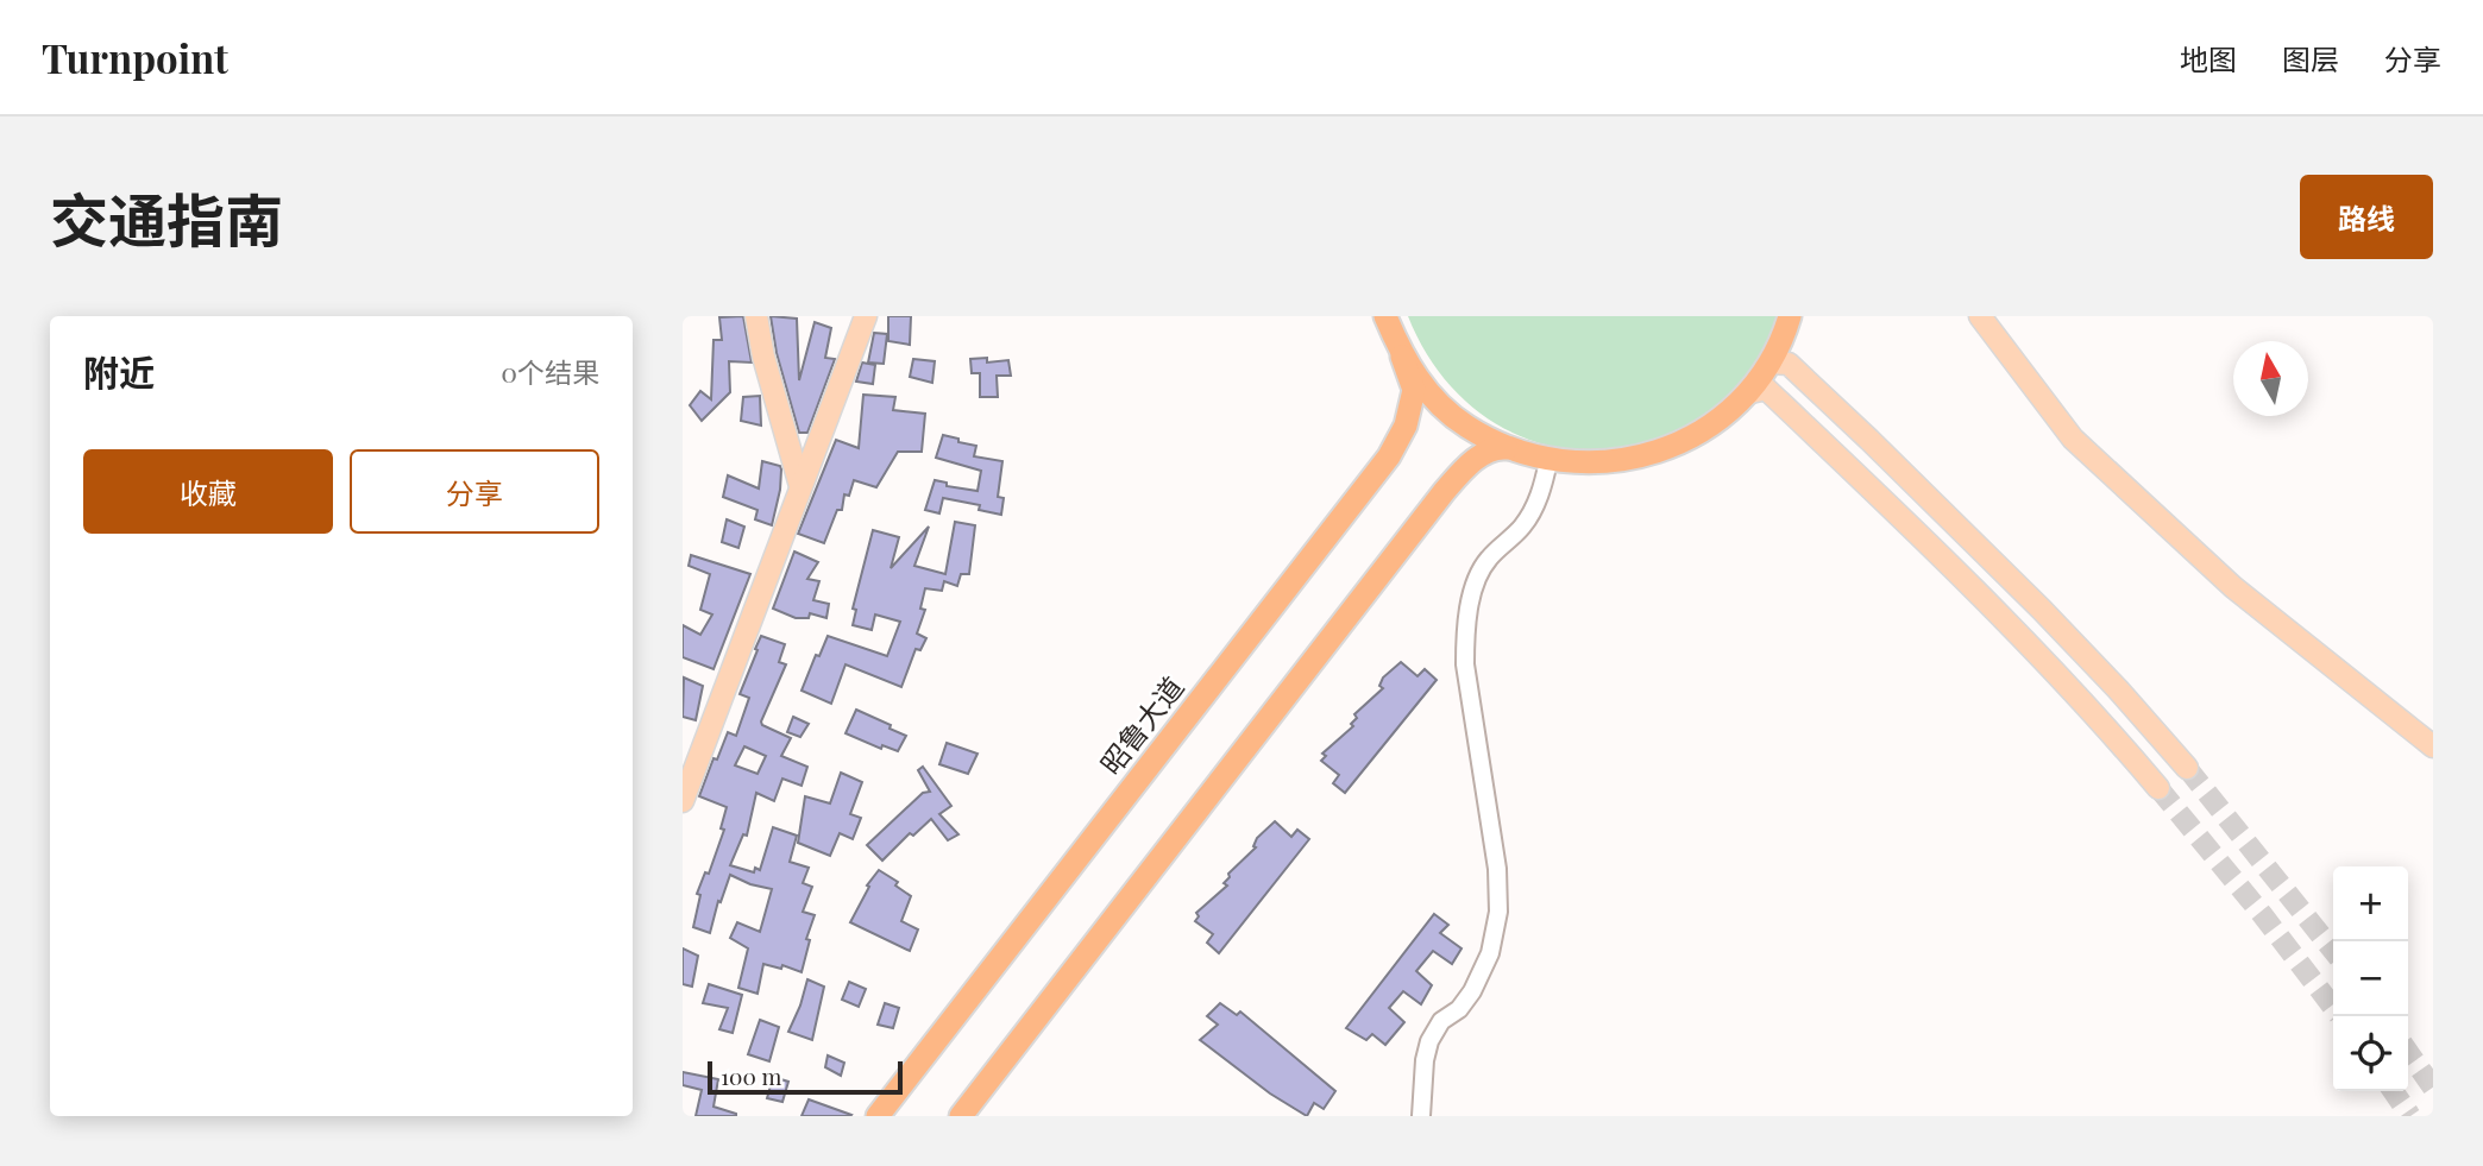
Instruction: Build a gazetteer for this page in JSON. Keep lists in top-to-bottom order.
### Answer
{
  "streets": {
    "highway": ["昭鲁大道"]
  },
  "scale_bar": "100 m",
  "north": "top",
  "page": {
    "header": "Turnpoint",
    "nav": ["地图", "图层", "分享"],
    "title": "交通指南",
    "buttons": [
      "路线",
      ["收藏", "分享"]
    ],
    "heading": ["附近", "0个结果"],
    "map_buttons": ["+", "−"],
    "scale": "100 m"
  }
}
